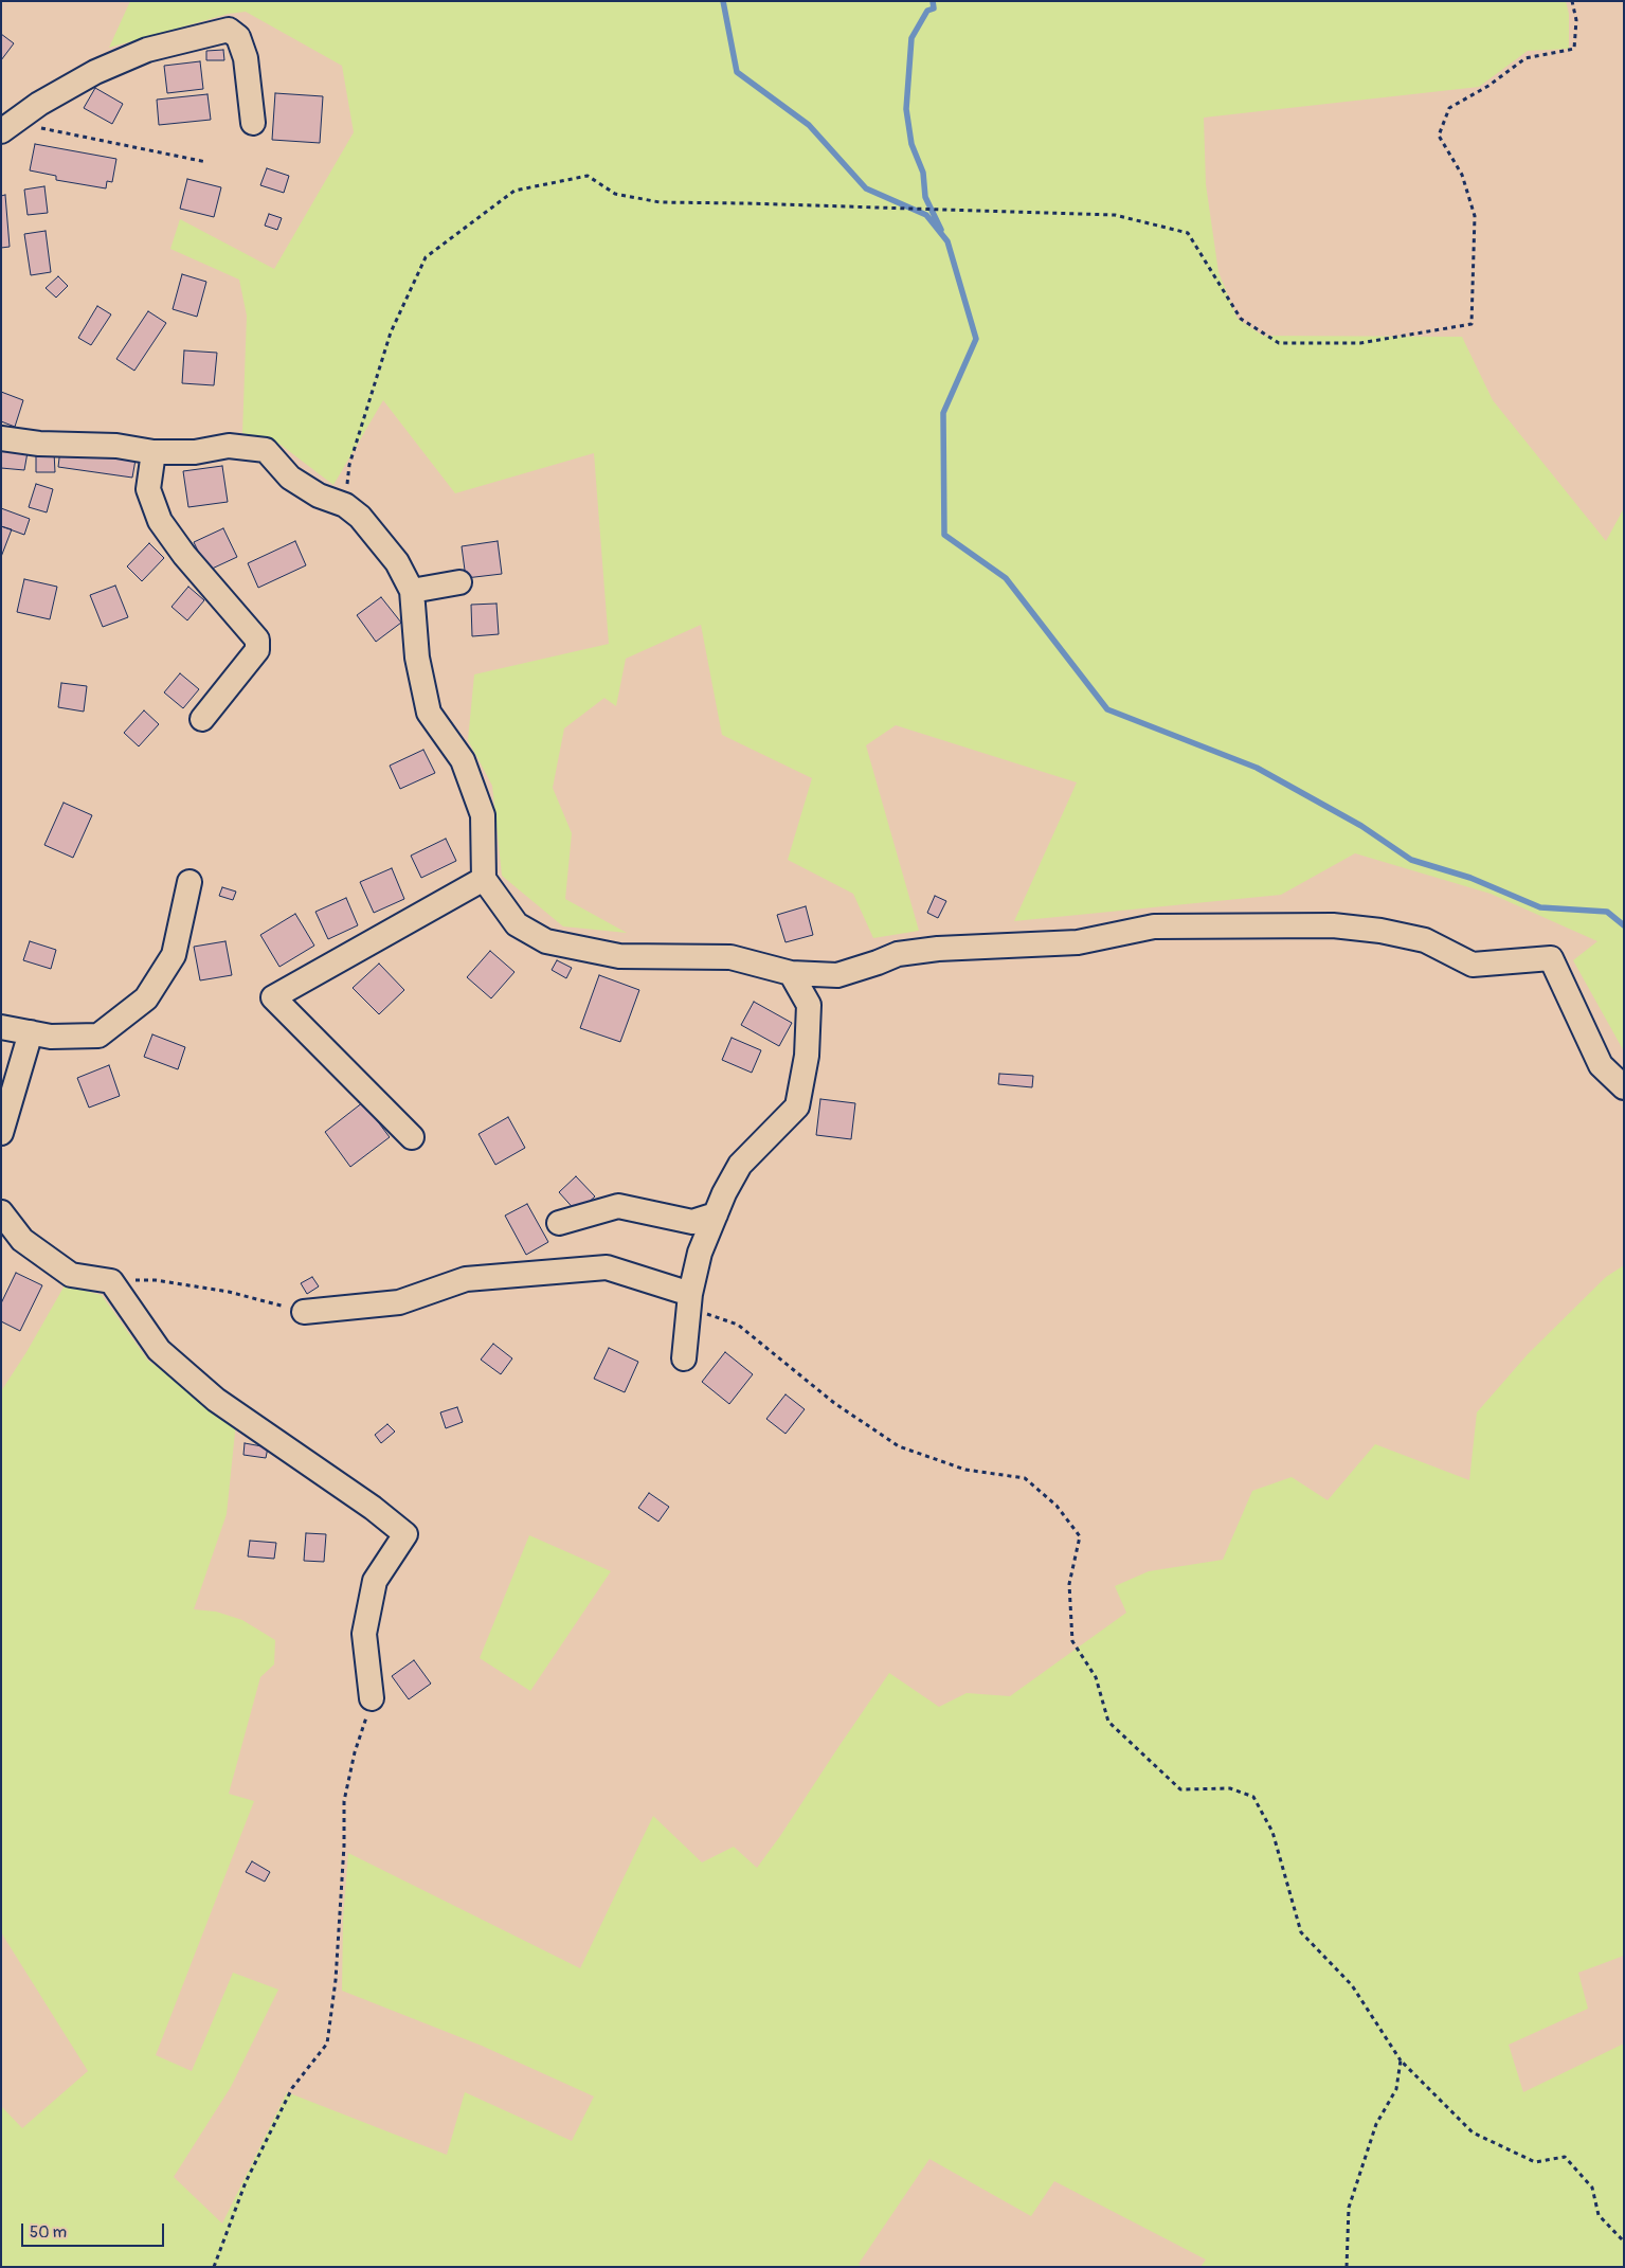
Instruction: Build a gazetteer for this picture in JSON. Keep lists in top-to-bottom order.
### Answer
{
  "scale_bar": "50 m"
}
